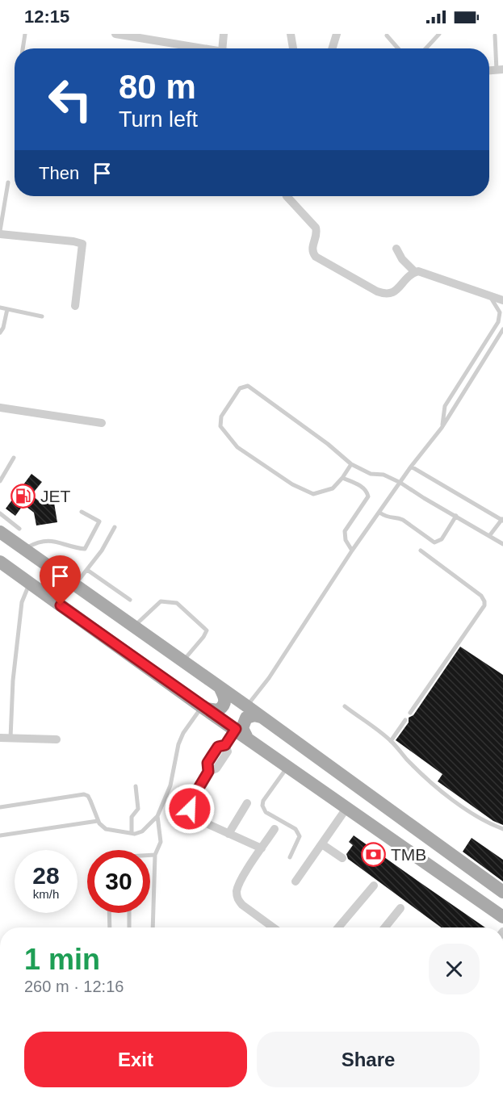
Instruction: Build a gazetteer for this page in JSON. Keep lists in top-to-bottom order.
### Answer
{
  "places": {
    "fuel station": ["JET"],
    "bank": ["TMB"]
  },
  "page": {
    "status": "12:15",
    "turn": ["80 m", "Turn left"],
    "then": "Then",
    "speed": "28 km/h",
    "limit": "30",
    "heading": ["1 min", "260 m · 12:16"],
    "buttons": ["Exit", "Share"]
  }
}
